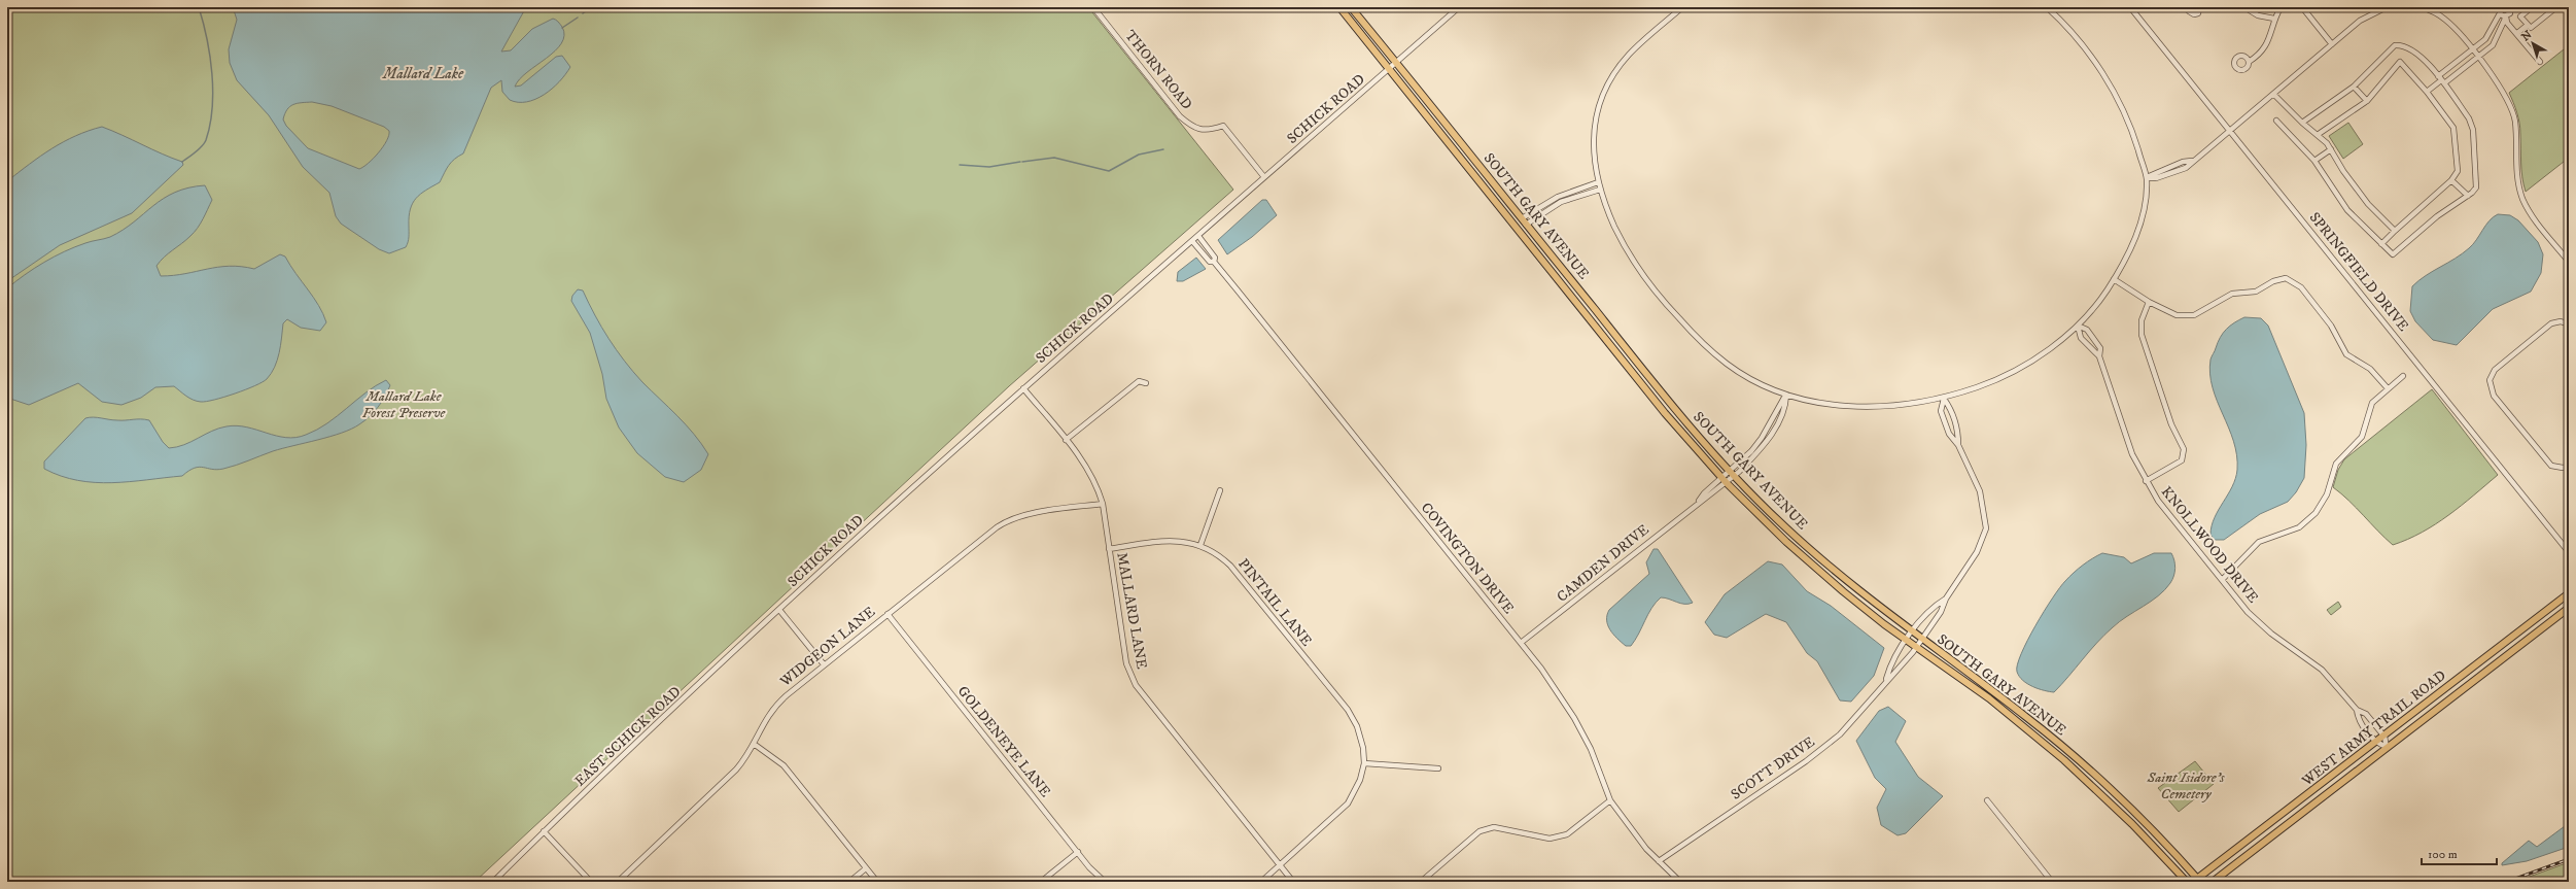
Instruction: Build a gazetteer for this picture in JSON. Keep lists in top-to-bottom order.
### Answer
{
  "streets": {
    "main road": ["SOUTH GARY AVENUE", "WEST ARMY TRAIL ROAD"],
    "street": [
      "THORN ROAD",
      "SCHICK ROAD",
      "SPRINGFIELD DRIVE",
      "KNOLLWOOD DRIVE",
      "COVINGTON DRIVE",
      "CAMDEN DRIVE",
      "PINTAIL LANE",
      "MALLARD LANE",
      "WIDGEON LANE",
      "EAST SCHICK ROAD",
      "GOLDENEYE LANE",
      "SCOTT DRIVE"
    ]
  },
  "crossings": [
    ["THORN ROAD", "SCHICK ROAD"],
    ["SCHICK ROAD", "SOUTH GARY AVENUE"],
    ["SCHICK ROAD", "COVINGTON DRIVE"],
    ["SCHICK ROAD", "MALLARD LANE"],
    ["SCHICK ROAD", "EAST SCHICK ROAD"],
    ["SOUTH GARY AVENUE", "CAMDEN DRIVE"],
    ["SOUTH GARY AVENUE", "WEST ARMY TRAIL ROAD"],
    ["SOUTH GARY AVENUE", "SCOTT DRIVE"],
    ["KNOLLWOOD DRIVE", "WEST ARMY TRAIL ROAD"],
    ["COVINGTON DRIVE", "CAMDEN DRIVE"],
    ["COVINGTON DRIVE", "SCOTT DRIVE"],
    ["PINTAIL LANE", "MALLARD LANE"],
    ["MALLARD LANE", "WIDGEON LANE"],
    ["WIDGEON LANE", "GOLDENEYE LANE"]
  ],
  "water": ["Mallard Lake"],
  "parks": ["Mallard Lake Forest Preserve", "Saint Isidore's Cemetery"],
  "scale_bar": "100 m",
  "north": "top left"
}
